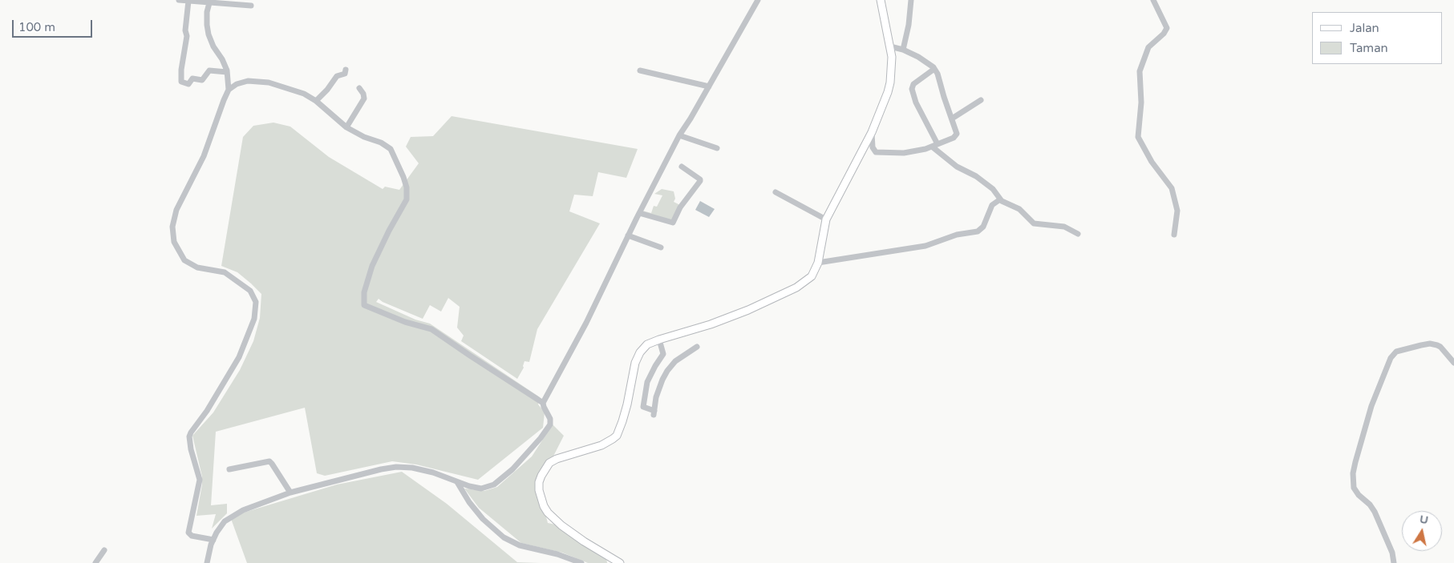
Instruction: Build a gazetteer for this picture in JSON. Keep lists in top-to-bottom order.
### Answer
{
  "legend": ["Jalan", "Taman"],
  "scale_bar": "100 m",
  "north": "top"
}
